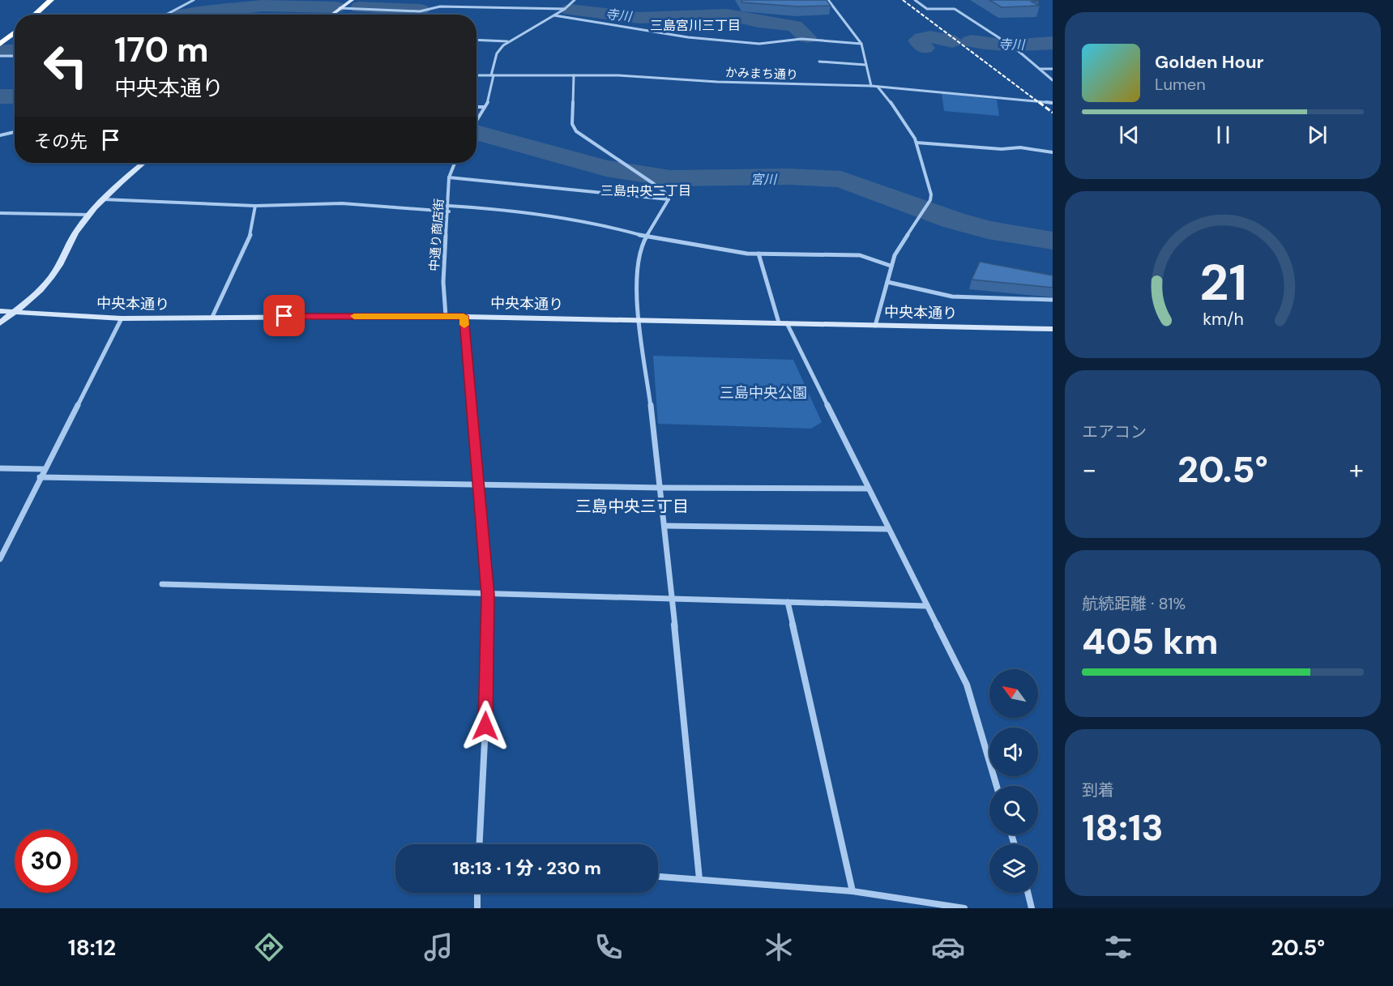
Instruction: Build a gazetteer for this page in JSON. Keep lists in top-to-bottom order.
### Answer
{
  "streets": {
    "street": ["かみまち通り", "中通り商店街", "中央本通り"]
  },
  "crossings": [
    ["中通り商店街", "中央本通り"]
  ],
  "districts": ["三島宮川三丁目", "三島中央二丁目", "三島中央三丁目"],
  "water": ["寺川", "宮川"],
  "parks": ["三島中央公園"],
  "north": "top left",
  "page": {
    "turn": ["170 m", "中央本通り"],
    "song": ["Golden Hour", "Lumen"],
    "then": "その先",
    "tile": [
      "エアコン",
      ["航続距離 · 81%", "405 km"],
      ["到着", "18:13"]
    ],
    "heat": ["−", "20.5°", "+"],
    "limit": "30",
    "trip": "18:13 · 1 分 · 230 m",
    "tabs": ["18:12", "20.5°"],
    "gauge": ["21", "km/h"]
  }
}
